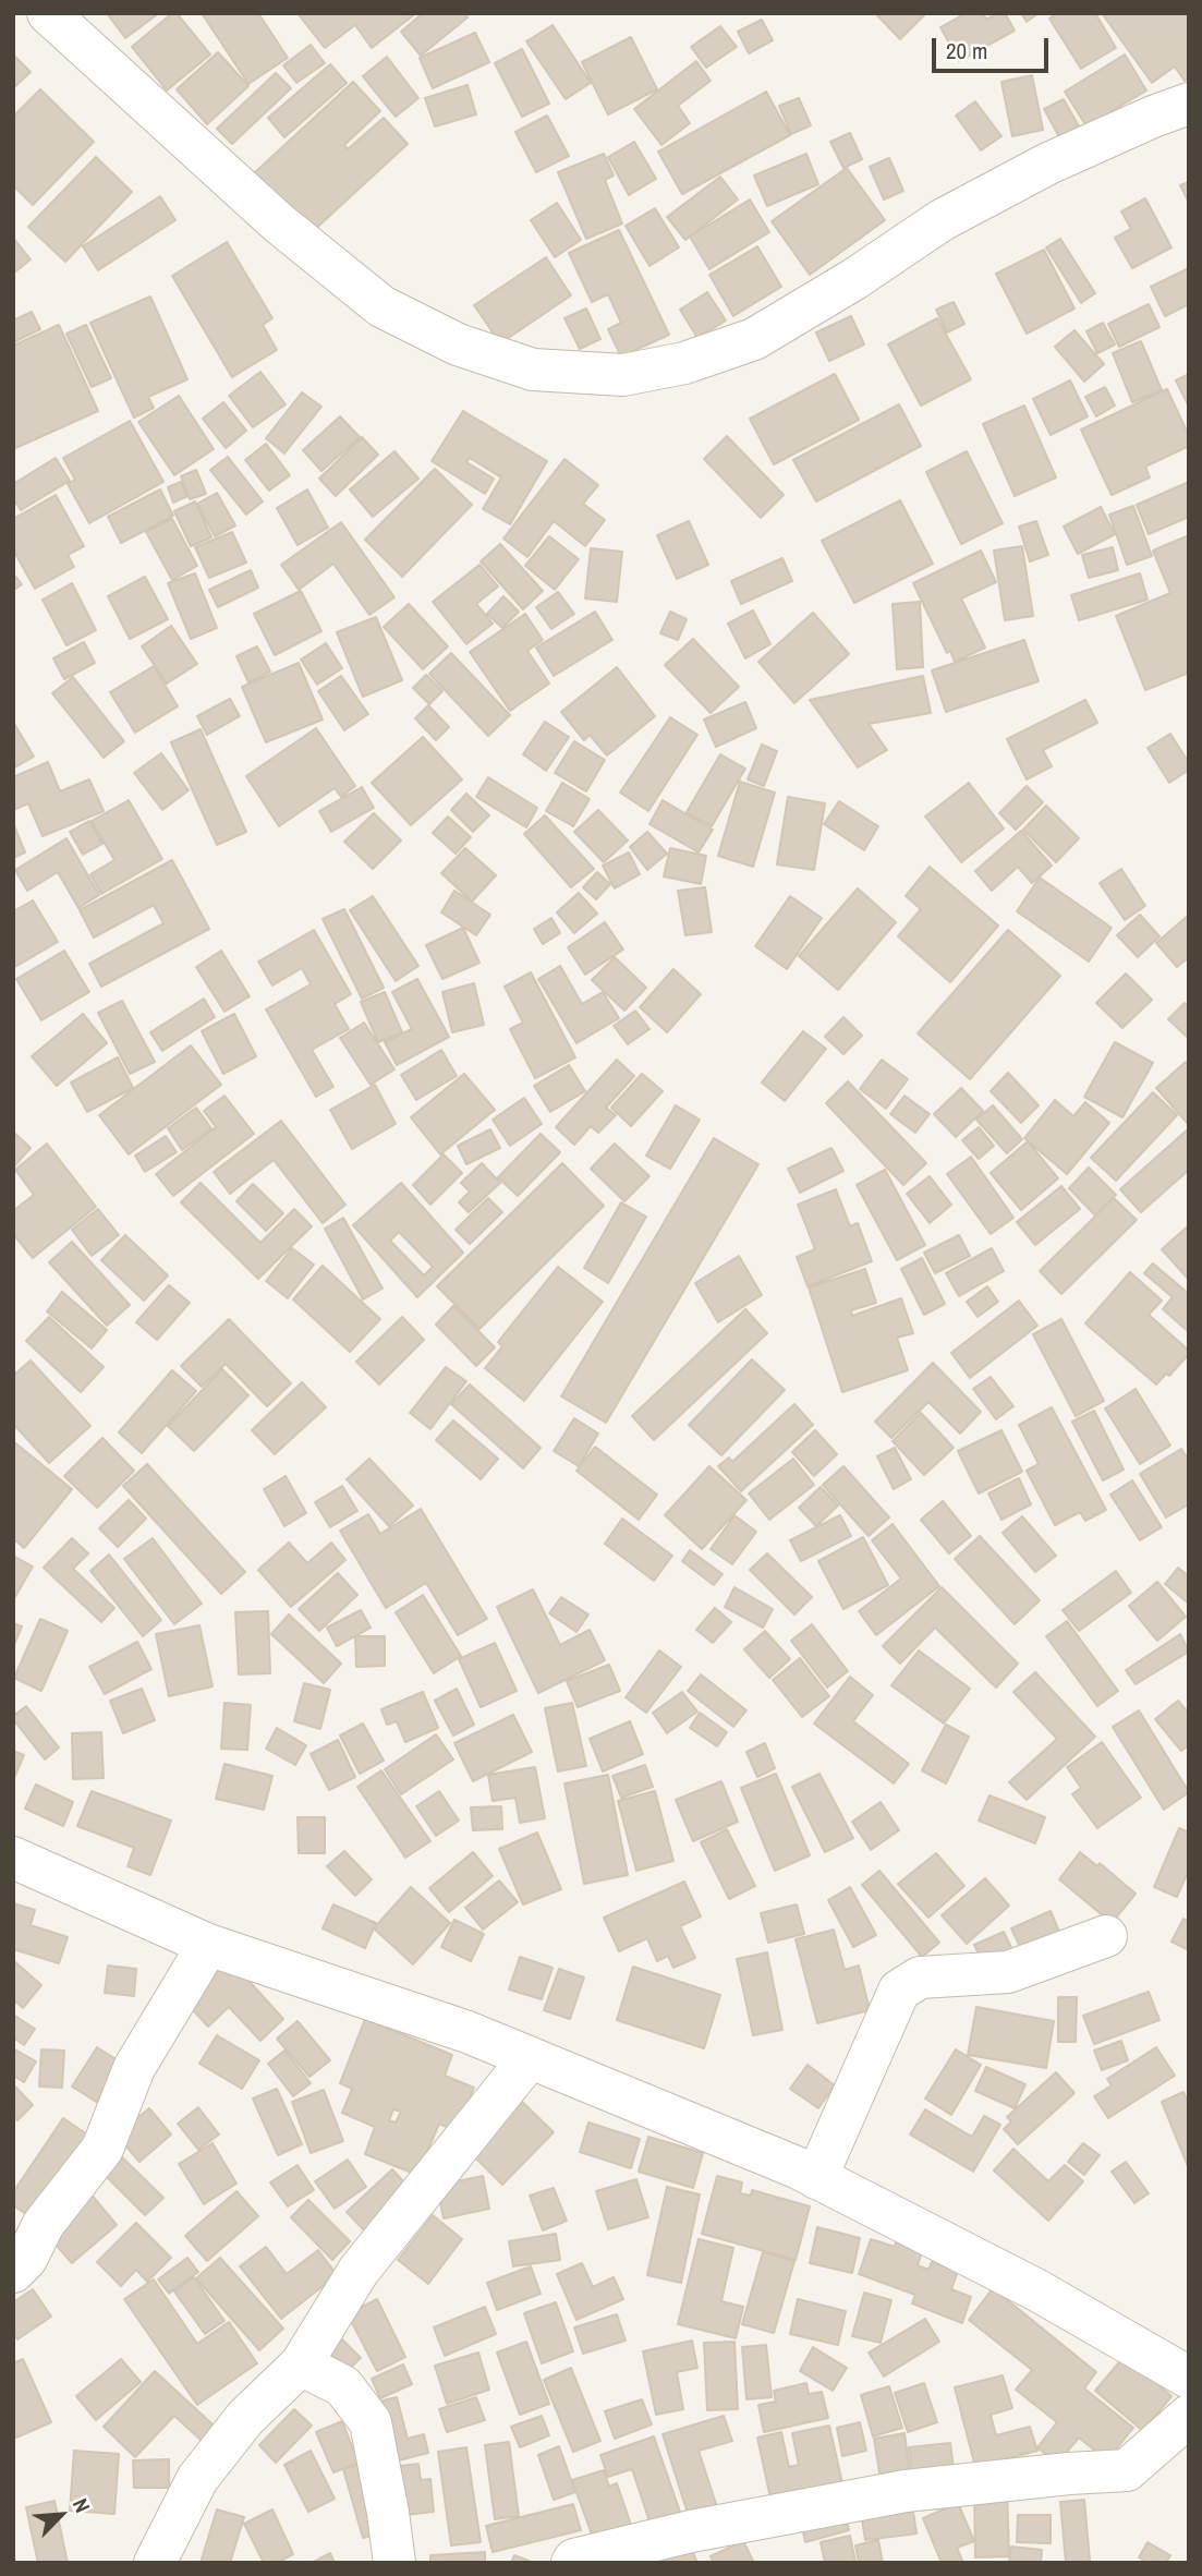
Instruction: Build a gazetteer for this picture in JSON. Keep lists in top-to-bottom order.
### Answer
{
  "scale_bar": "20 m",
  "north": "top right"
}
